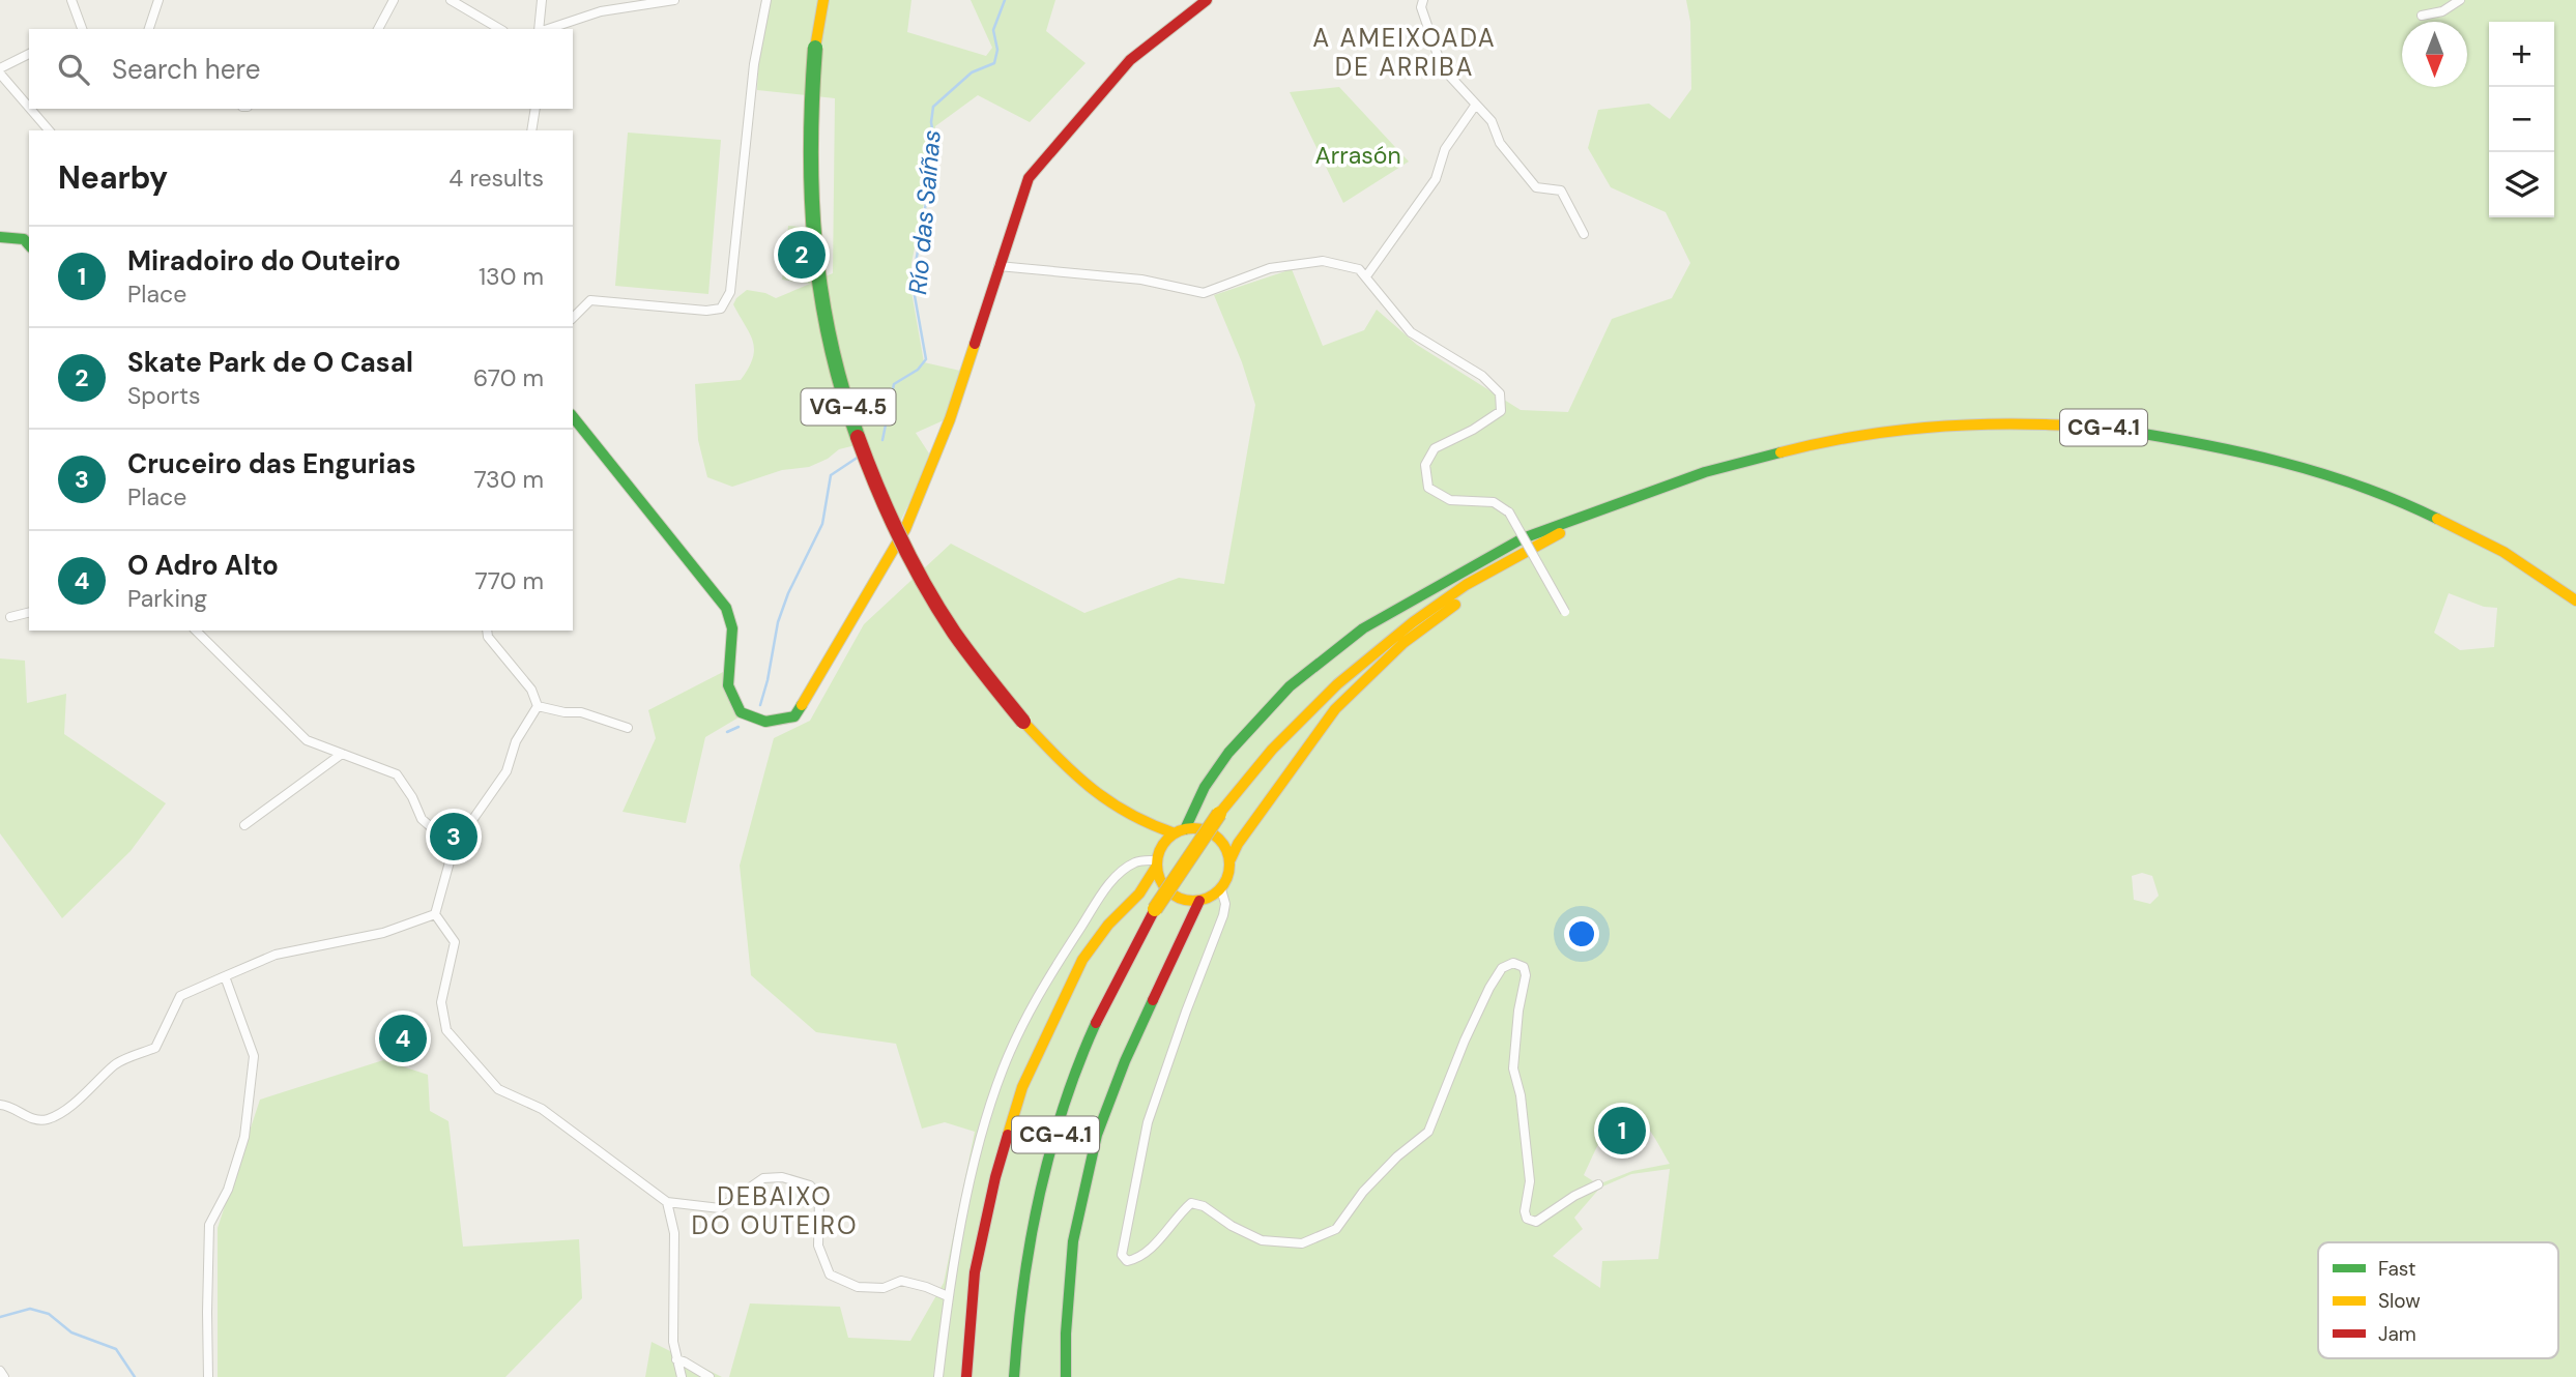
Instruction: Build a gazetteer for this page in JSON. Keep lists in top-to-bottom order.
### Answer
{
  "streets": {
    "main road": ["VG-4.5", "CG-4.1"]
  },
  "districts": ["A AMEIXOADA DE ARRIBA", "DEBAIXO DO OUTEIRO"],
  "water": ["Río das Saíñas"],
  "parks": ["Arrasón"],
  "legend": ["Fast", "Slow", "Jam"],
  "north": "bottom",
  "page": {
    "map_buttons": ["+", "−"],
    "search": "Search here",
    "heading": ["Nearby", "4 results"],
    "list": [
      {
        "mark": "1",
        "name": "Miradoiro do Outeiro",
        "note": "Place",
        "value": "130 m"
      },
      {
        "mark": "2",
        "name": "Skate Park de O Casal",
        "note": "Sports",
        "value": "670 m"
      },
      {
        "mark": "3",
        "name": "Cruceiro das Engurias",
        "note": "Place",
        "value": "730 m"
      },
      {
        "mark": "4",
        "name": "O Adro Alto",
        "note": "Parking",
        "value": "770 m"
      }
    ],
    "pins": [
      "2",
      "3",
      "4",
      "1"
    ]
  }
}
